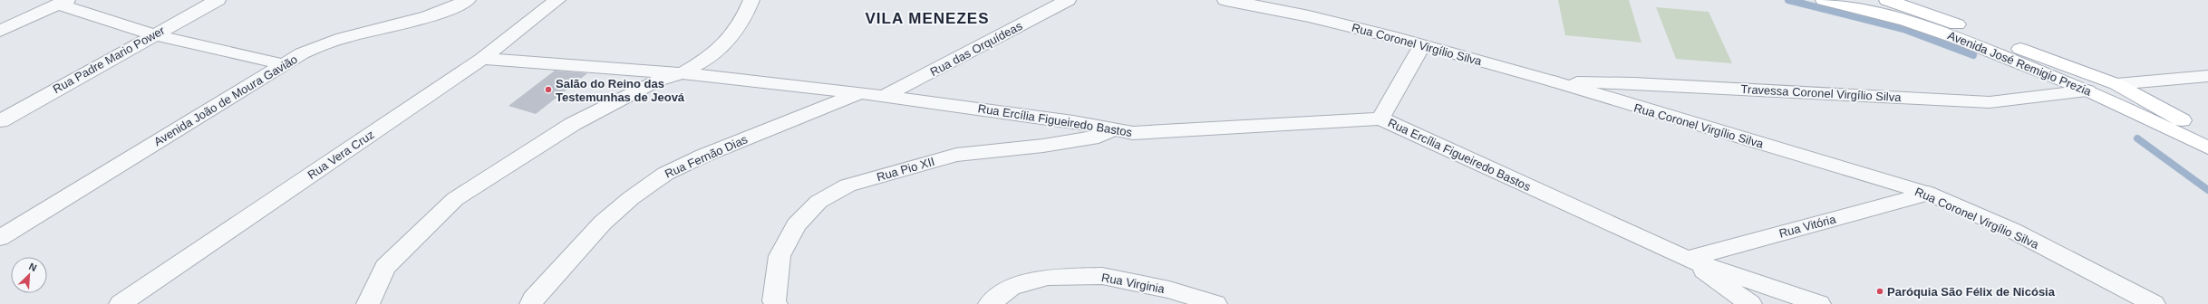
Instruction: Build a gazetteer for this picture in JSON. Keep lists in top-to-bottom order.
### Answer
{
  "streets": {
    "main road": ["Avenida José Remigio Prezia"],
    "street": [
      "Rua Coronel Virgílio Silva",
      "Rua das Orquídeas",
      "Rua Padre Mario Power",
      "Travessa Coronel Virgílio Silva",
      "Avenida João de Moura Gavião",
      "Rua Ercília Figueiredo Bastos",
      "Rua Vera Cruz",
      "Rua Fernão Dias",
      "Rua Pio XII",
      "Rua Vitória",
      "Rua Virginia"
    ]
  },
  "crossings": [
    ["Rua Coronel Virgílio Silva", "Travessa Coronel Virgílio Silva"],
    ["Rua Coronel Virgílio Silva", "Rua Vitória"],
    ["Rua das Orquídeas", "Rua Ercília Figueiredo Bastos"],
    ["Avenida José Remigio Prezia", "Travessa Coronel Virgílio Silva"],
    ["Rua Ercília Figueiredo Bastos", "Rua Vera Cruz"],
    ["Rua Ercília Figueiredo Bastos", "Rua Fernão Dias"],
    ["Rua Ercília Figueiredo Bastos", "Rua Pio XII"],
    ["Rua Ercília Figueiredo Bastos", "Rua Vitória"]
  ],
  "districts": ["VILA MENEZES"],
  "places": ["Salão do Reino das Testemunhas de Jeová", "Paróquia São Félix de Nicósia"],
  "north": "top right"
}
